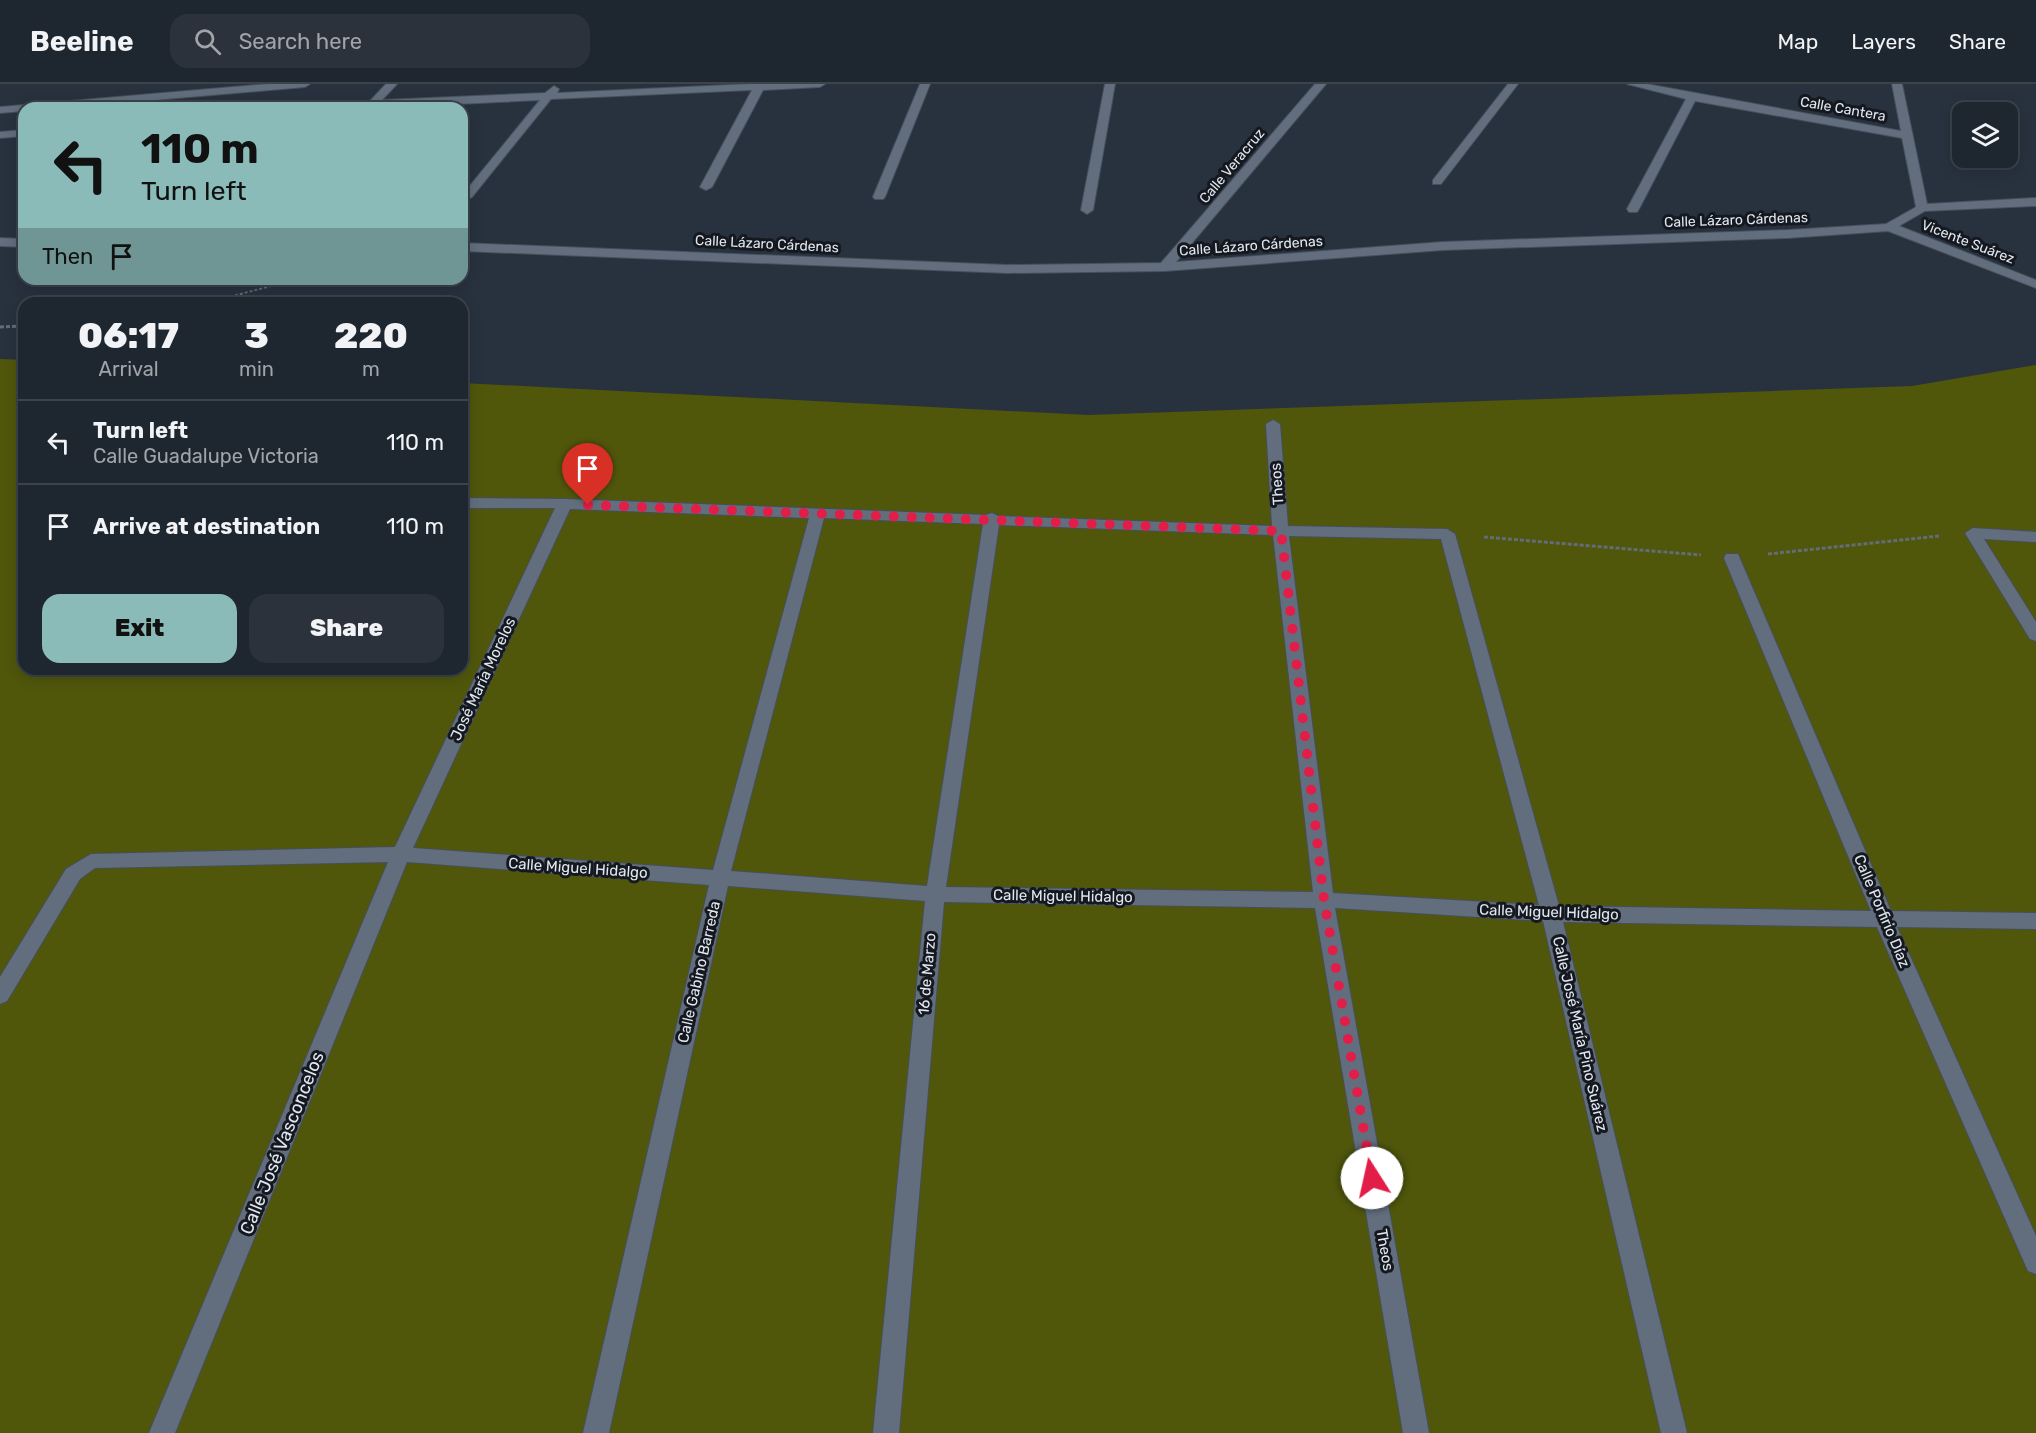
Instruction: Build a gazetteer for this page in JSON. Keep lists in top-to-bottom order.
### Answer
{
  "streets": {
    "street": [
      "Calle Cantera",
      "Calle Veracruz",
      "Calle Lázaro Cárdenas",
      "Vicente Suárez",
      "Theos",
      "José María Morelos",
      "Calle Miguel Hidalgo",
      "Calle Porfirio Díaz",
      "Calle Gabino Barreda",
      "16 de Marzo",
      "Calle José María Pino Suárez",
      "Calle José Vasconcelos"
    ]
  },
  "crossings": [
    ["Calle Veracruz", "Calle Lázaro Cárdenas"],
    ["Calle Lázaro Cárdenas", "Vicente Suárez"],
    ["Theos", "Calle Miguel Hidalgo"],
    ["Theos", "Calle José María Pino Suárez"],
    ["José María Morelos", "Calle Miguel Hidalgo"],
    ["José María Morelos", "Calle José Vasconcelos"],
    ["Calle Miguel Hidalgo", "Calle Porfirio Díaz"],
    ["Calle Miguel Hidalgo", "Calle Gabino Barreda"],
    ["Calle Miguel Hidalgo", "16 de Marzo"],
    ["Calle Miguel Hidalgo", "Calle José María Pino Suárez"],
    ["Calle Miguel Hidalgo", "Calle José Vasconcelos"]
  ],
  "page": {
    "header": "Beeline",
    "search": "Search here",
    "nav": ["Map", "Layers", "Share"],
    "turn": ["110 m", "Turn left"],
    "then": "Then",
    "eta": [
      "06:17",
      "Arrival",
      "3",
      "min",
      "220",
      "m"
    ],
    "list": [
      {
        "name": "Turn left",
        "note": "Calle Guadalupe Victoria",
        "value": "110 m"
      },
      {
        "name": "Arrive at destination",
        "value": "110 m"
      }
    ],
    "buttons": ["Exit", "Share"]
  }
}
